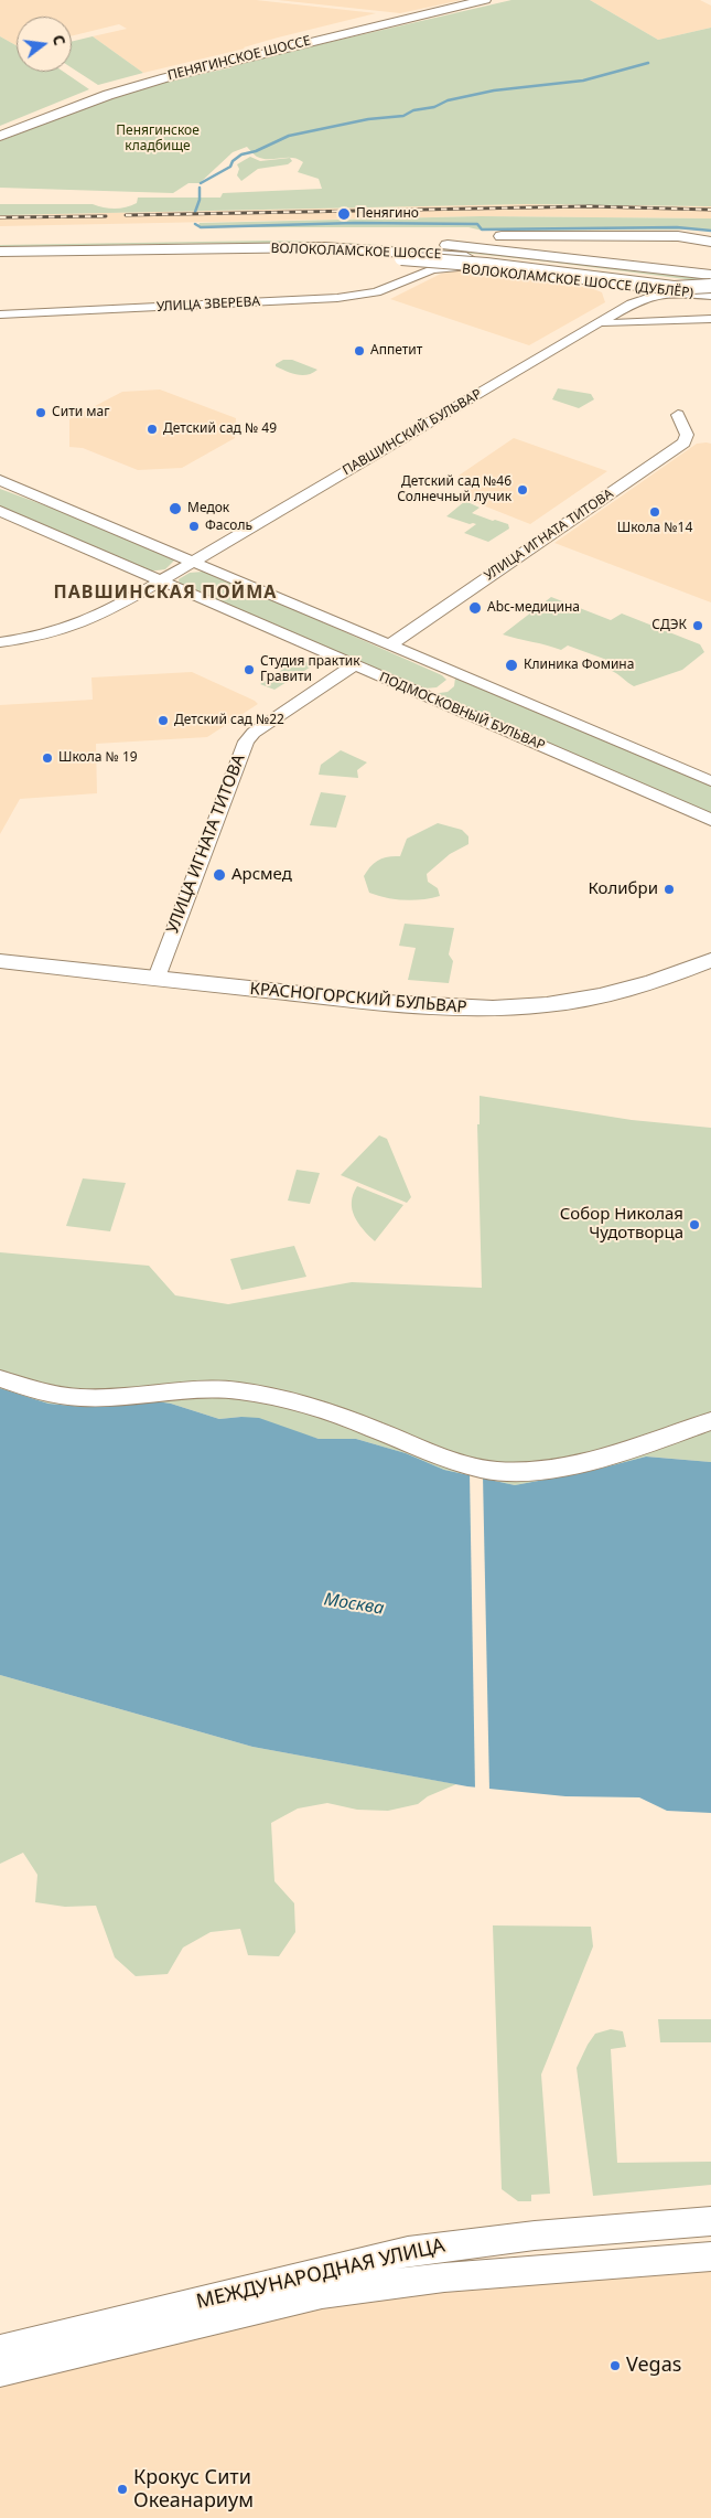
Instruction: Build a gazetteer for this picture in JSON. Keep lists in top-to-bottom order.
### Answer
{
  "streets": {
    "main road": ["ПЕНЯГИНСКОЕ ШОССЕ", "ВОЛОКОЛАМСКОЕ ШОССЕ", "КРАСНОГОРСКИЙ БУЛЬВАР"],
    "street": [
      "ВОЛОКОЛАМСКОЕ ШОССЕ (ДУБЛЁР)",
      "УЛИЦА ЗВЕРЕВА",
      "ПАВШИНСКИЙ БУЛЬВАР",
      "УЛИЦА ИГНАТА ТИТОВА",
      "ПОДМОСКОВНЫЙ БУЛЬВАР",
      "МЕЖДУНАРОДНАЯ УЛИЦА"
    ]
  },
  "crossings": [
    ["ВОЛОКОЛАМСКОЕ ШОССЕ (ДУБЛЁР)", "УЛИЦА ЗВЕРЕВА"],
    ["ВОЛОКОЛАМСКОЕ ШОССЕ (ДУБЛЁР)", "ПАВШИНСКИЙ БУЛЬВАР"],
    ["ПАВШИНСКИЙ БУЛЬВАР", "ПОДМОСКОВНЫЙ БУЛЬВАР"],
    ["УЛИЦА ИГНАТА ТИТОВА", "ПОДМОСКОВНЫЙ БУЛЬВАР"],
    ["УЛИЦА ИГНАТА ТИТОВА", "КРАСНОГОРСКИЙ БУЛЬВАР"]
  ],
  "districts": ["ПАВШИНСКАЯ ПОЙМА"],
  "water": ["Москва"],
  "parks": ["Пенягинское кладбище"],
  "places": [
    "Пенягино",
    "Аппетит",
    "Сити маг",
    "Детский сад № 49",
    "Детский сад №46 Солнечный лучик",
    "Медок",
    "Школа №14",
    "Фасоль",
    "Abc-медицина",
    "СДЭК",
    "Клиника Фомина",
    "Студия практик Гравити",
    "Детский сад №22",
    "Школа № 19",
    "Арсмед",
    "Колибри",
    "Собор Николая Чудотворца",
    "Vegas",
    "Крокус Сити Океанариум"
  ],
  "north": "right"
}
